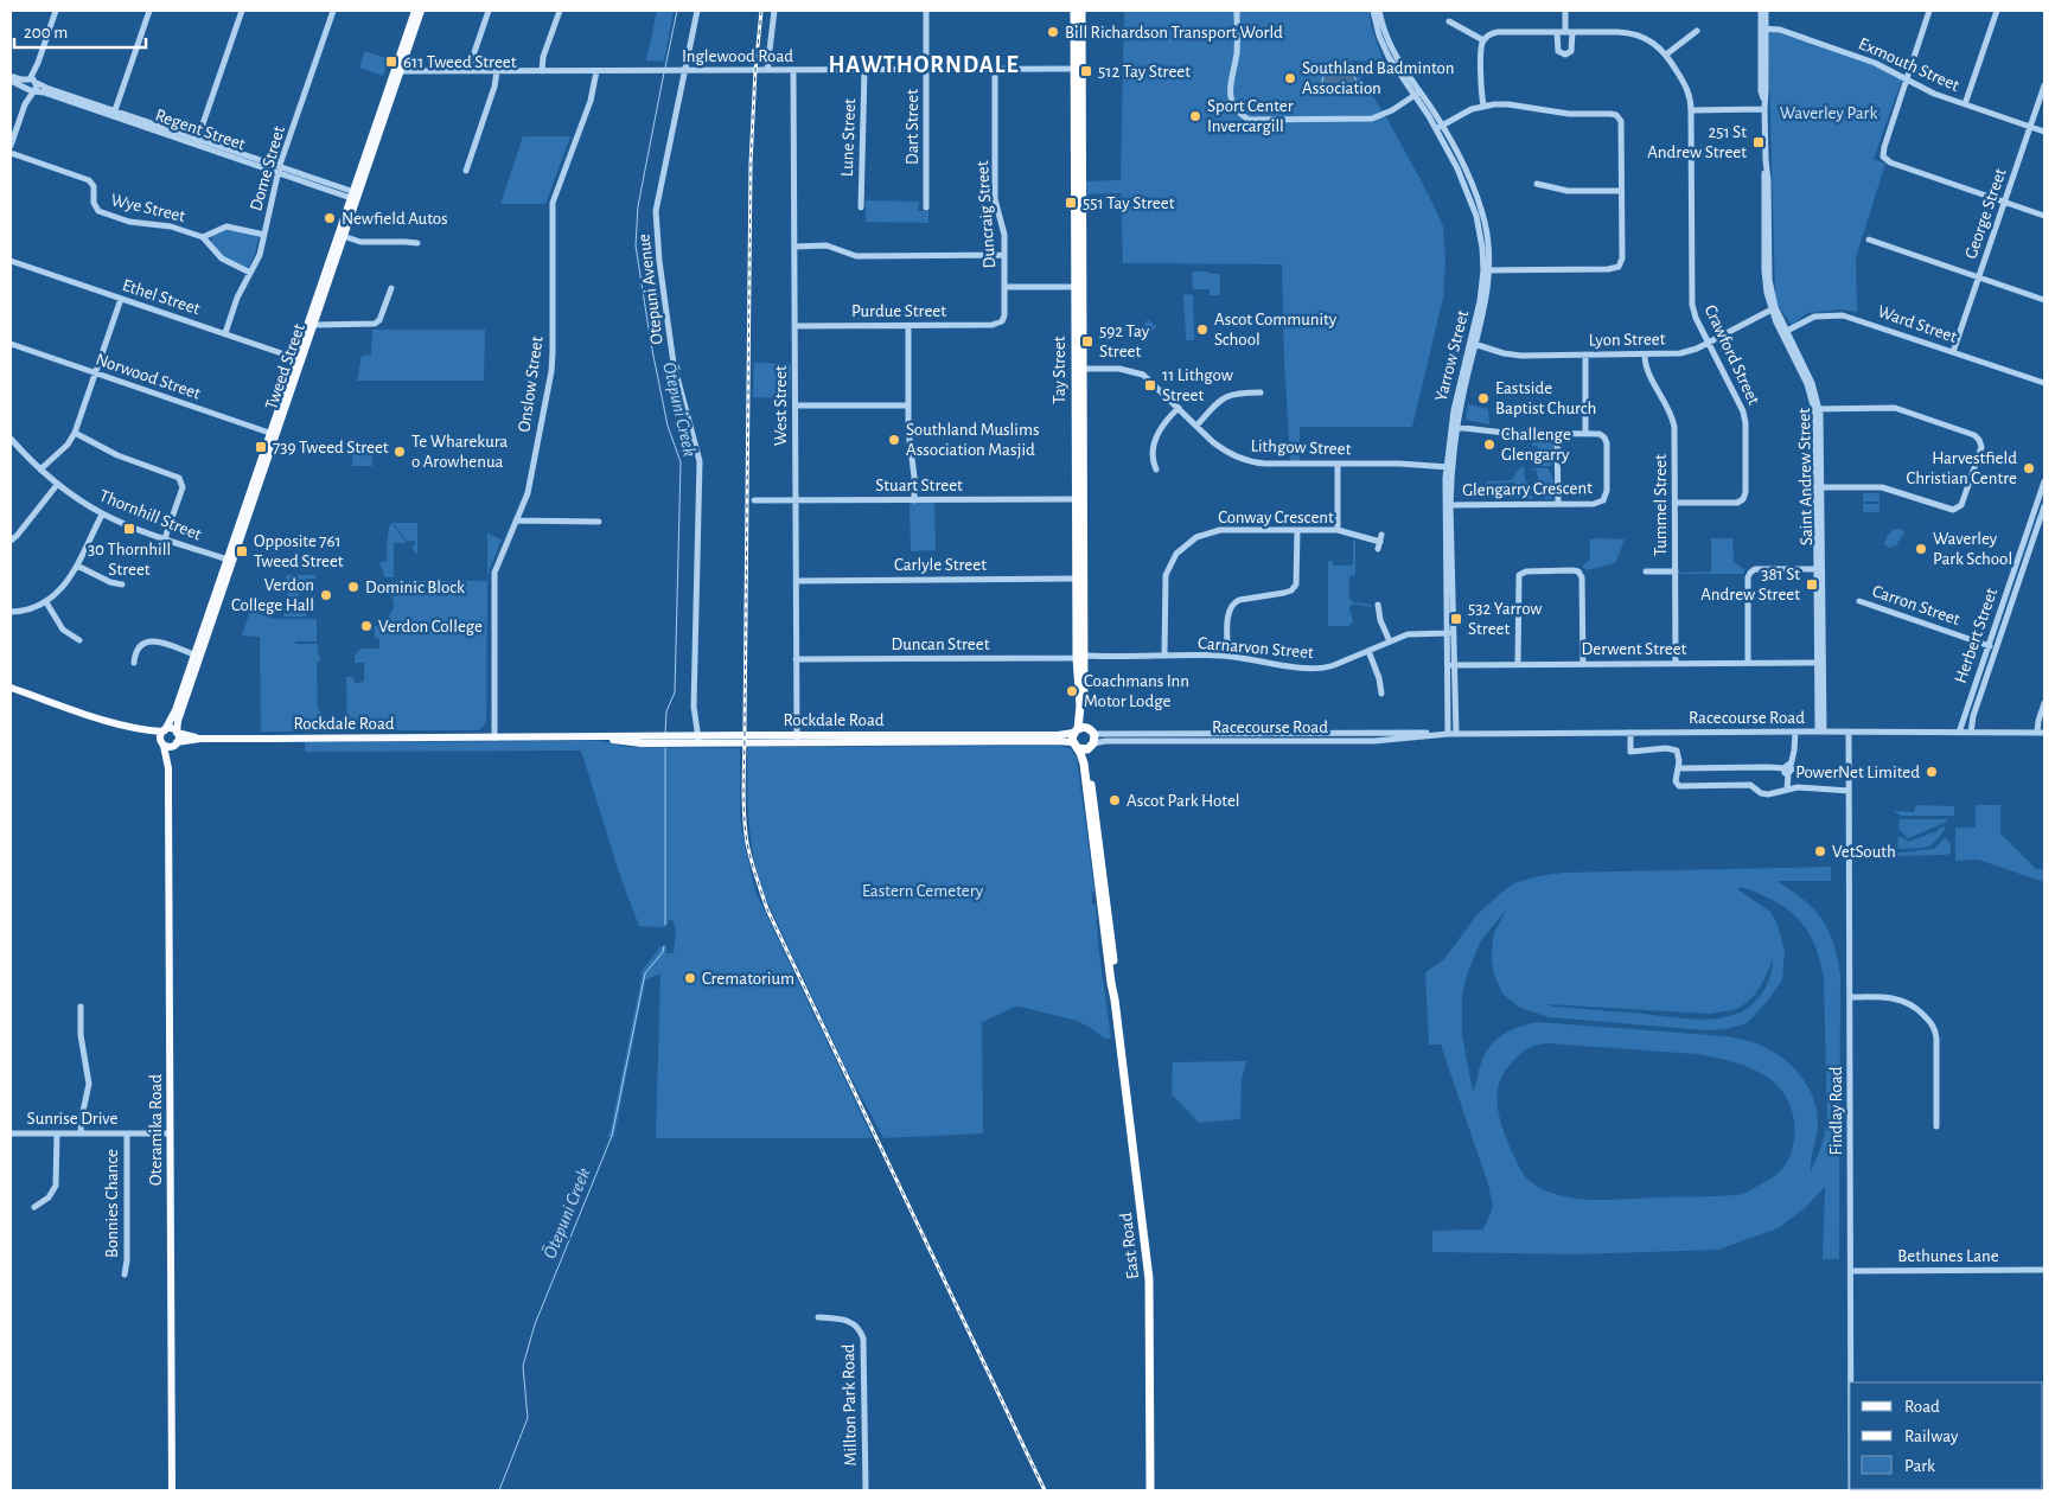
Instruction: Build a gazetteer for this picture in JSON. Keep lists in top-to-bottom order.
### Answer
{
  "streets": {
    "highway": ["Tay Street", "East Road"],
    "main road": ["Tweed Street", "Rockdale Road", "Oteramika Road"],
    "street": [
      "Inglewood Road",
      "Exmouth Street",
      "Dart Street",
      "Regent Street",
      "Lune Street",
      "Dome Street",
      "Wye Street",
      "George Street",
      "Duncraig Street",
      "Otepuni Avenue",
      "Ethel Street",
      "Purdue Street",
      "Ward Street",
      "Lyon Street",
      "Crawford Street",
      "Yarrow Street",
      "Norwood Street",
      "Onslow Street",
      "West Street",
      "Lithgow Street",
      "Saint Andrew Street",
      "Stuart Street",
      "Glengarry Crescent",
      "Tummel Street",
      "Thornhill Street",
      "Conway Crescent",
      "Carlyle Street",
      "Carron Street",
      "Herbert Street",
      "Duncan Street",
      "Carnarvon Street",
      "Derwent Street",
      "Racecourse Road",
      "Findlay Road",
      "Sunrise Drive",
      "Bonnies Chance",
      "Bethunes Lane",
      "Millton Park Road"
    ]
  },
  "crossings": [
    ["Inglewood Road", "Dart Street"],
    ["Inglewood Road", "Lune Street"],
    ["Inglewood Road", "Duncraig Street"],
    ["Inglewood Road", "Otepuni Avenue"],
    ["Inglewood Road", "Tweed Street"],
    ["Inglewood Road", "Tay Street"],
    ["Inglewood Road", "Onslow Street"],
    ["Inglewood Road", "West Street"],
    ["Exmouth Street", "George Street"],
    ["Exmouth Street", "Saint Andrew Street"],
    ["Regent Street", "Dome Street"],
    ["Regent Street", "Tweed Street"],
    ["Dome Street", "Wye Street"],
    ["Dome Street", "Ethel Street"],
    ["George Street", "Ward Street"],
    ["Duncraig Street", "Purdue Street"],
    ["Otepuni Avenue", "Rockdale Road"],
    ["Ethel Street", "Tweed Street"],
    ["Purdue Street", "West Street"],
    ["Ward Street", "Saint Andrew Street"],
    ["Lyon Street", "Crawford Street"],
    ["Lyon Street", "Yarrow Street"],
    ["Lyon Street", "Saint Andrew Street"],
    ["Lyon Street", "Tummel Street"],
    ["Crawford Street", "Tummel Street"],
    ["Yarrow Street", "Lithgow Street"],
    ["Yarrow Street", "Glengarry Crescent"],
    ["Yarrow Street", "Carnarvon Street"],
    ["Yarrow Street", "Derwent Street"],
    ["Yarrow Street", "Racecourse Road"],
    ["Tweed Street", "Norwood Street"],
    ["Tweed Street", "Thornhill Street"],
    ["Tweed Street", "Rockdale Road"],
    ["Tweed Street", "Oteramika Road"],
    ["Tay Street", "Lithgow Street"],
    ["Tay Street", "Stuart Street"],
    ["Tay Street", "Carlyle Street"],
    ["Tay Street", "Duncan Street"],
    ["Tay Street", "Carnarvon Street"],
    ["Tay Street", "Racecourse Road"],
    ["Tay Street", "Rockdale Road"],
    ["Tay Street", "East Road"],
    ["Onslow Street", "Rockdale Road"],
    ["West Street", "Stuart Street"],
    ["West Street", "Carlyle Street"],
    ["West Street", "Duncan Street"],
    ["West Street", "Rockdale Road"],
    ["Saint Andrew Street", "Derwent Street"],
    ["Saint Andrew Street", "Racecourse Road"],
    ["Tummel Street", "Derwent Street"],
    ["Conway Crescent", "Carnarvon Street"],
    ["Carron Street", "Herbert Street"],
    ["Herbert Street", "Racecourse Road"],
    ["Duncan Street", "Carnarvon Street"],
    ["Racecourse Road", "Findlay Road"],
    ["Racecourse Road", "East Road"],
    ["Rockdale Road", "Oteramika Road"],
    ["Rockdale Road", "East Road"],
    ["Findlay Road", "Bethunes Lane"],
    ["Sunrise Drive", "Oteramika Road"],
    ["Sunrise Drive", "Bonnies Chance"]
  ],
  "districts": ["HAWTHORNDALE"],
  "water": ["Ōtepuni Creek"],
  "parks": ["Waverley Park", "Eastern Cemetery"],
  "places": {
    "other": [
      "Bill Richardson Transport World",
      "Southland Badminton Association",
      "Sport Center Invercargill",
      "Newfield Autos",
      "Ascot Community School",
      "Eastside Baptist Church",
      "Southland Muslims Association Masjid",
      "Challenge Glengarry",
      "Te Wharekura o Arowhenua",
      "Harvestfield Christian Centre",
      "Waverley Park School",
      "Dominic Block",
      "Verdon College Hall",
      "Verdon College",
      "Coachmans Inn Motor Lodge",
      "PowerNet Limited",
      "Ascot Park Hotel",
      "VetSouth",
      "Crematorium"
    ],
    "transit": [
      "611 Tweed Street",
      "512 Tay Street",
      "251 St Andrew Street",
      "551 Tay Street",
      "592 Tay Street",
      "11 Lithgow Street",
      "739 Tweed Street",
      "30 Thornhill Street",
      "Opposite 761 Tweed Street",
      "381 St Andrew Street",
      "532 Yarrow Street"
    ]
  },
  "legend": ["Road", "Railway", "Park"],
  "scale_bar": "200 m"
}
